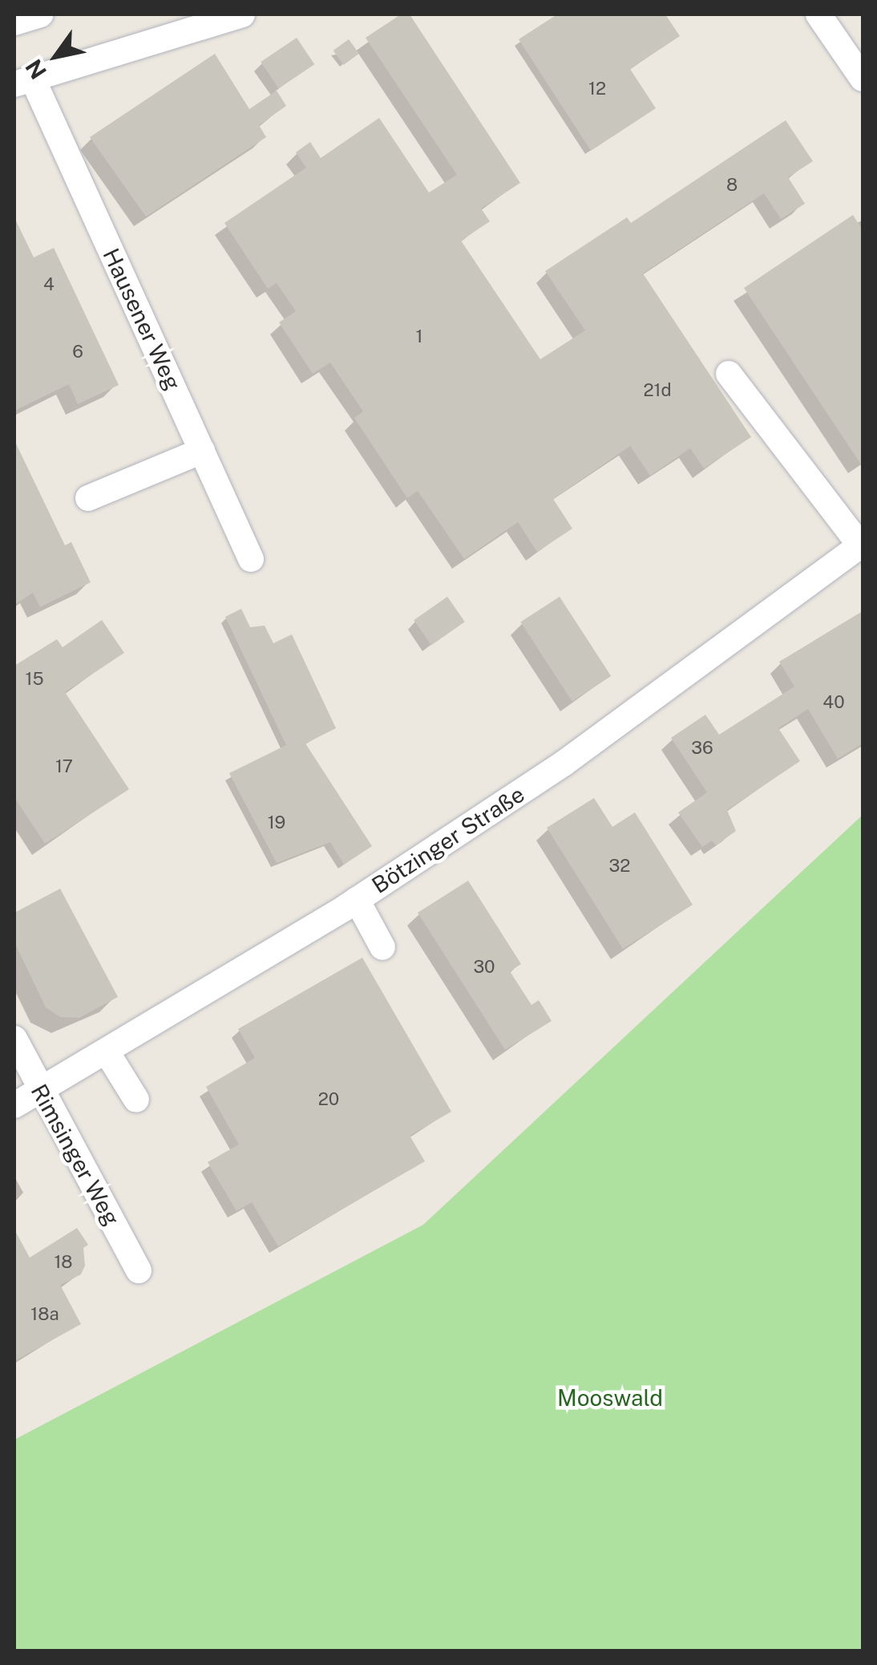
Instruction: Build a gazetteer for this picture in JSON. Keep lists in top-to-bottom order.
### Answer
{
  "streets": {
    "street": ["Hausener Weg", "Bötzinger Straße", "Rimsinger Weg"]
  },
  "crossings": [
    ["Bötzinger Straße", "Rimsinger Weg"]
  ],
  "parks": ["Mooswald"],
  "house_numbers": [
    "12",
    "8",
    "4",
    "1",
    "6",
    "21d",
    "15",
    "40",
    "36",
    "17",
    "19",
    "32",
    "30",
    "20",
    "18",
    "18a"
  ],
  "north": "bottom left"
}
